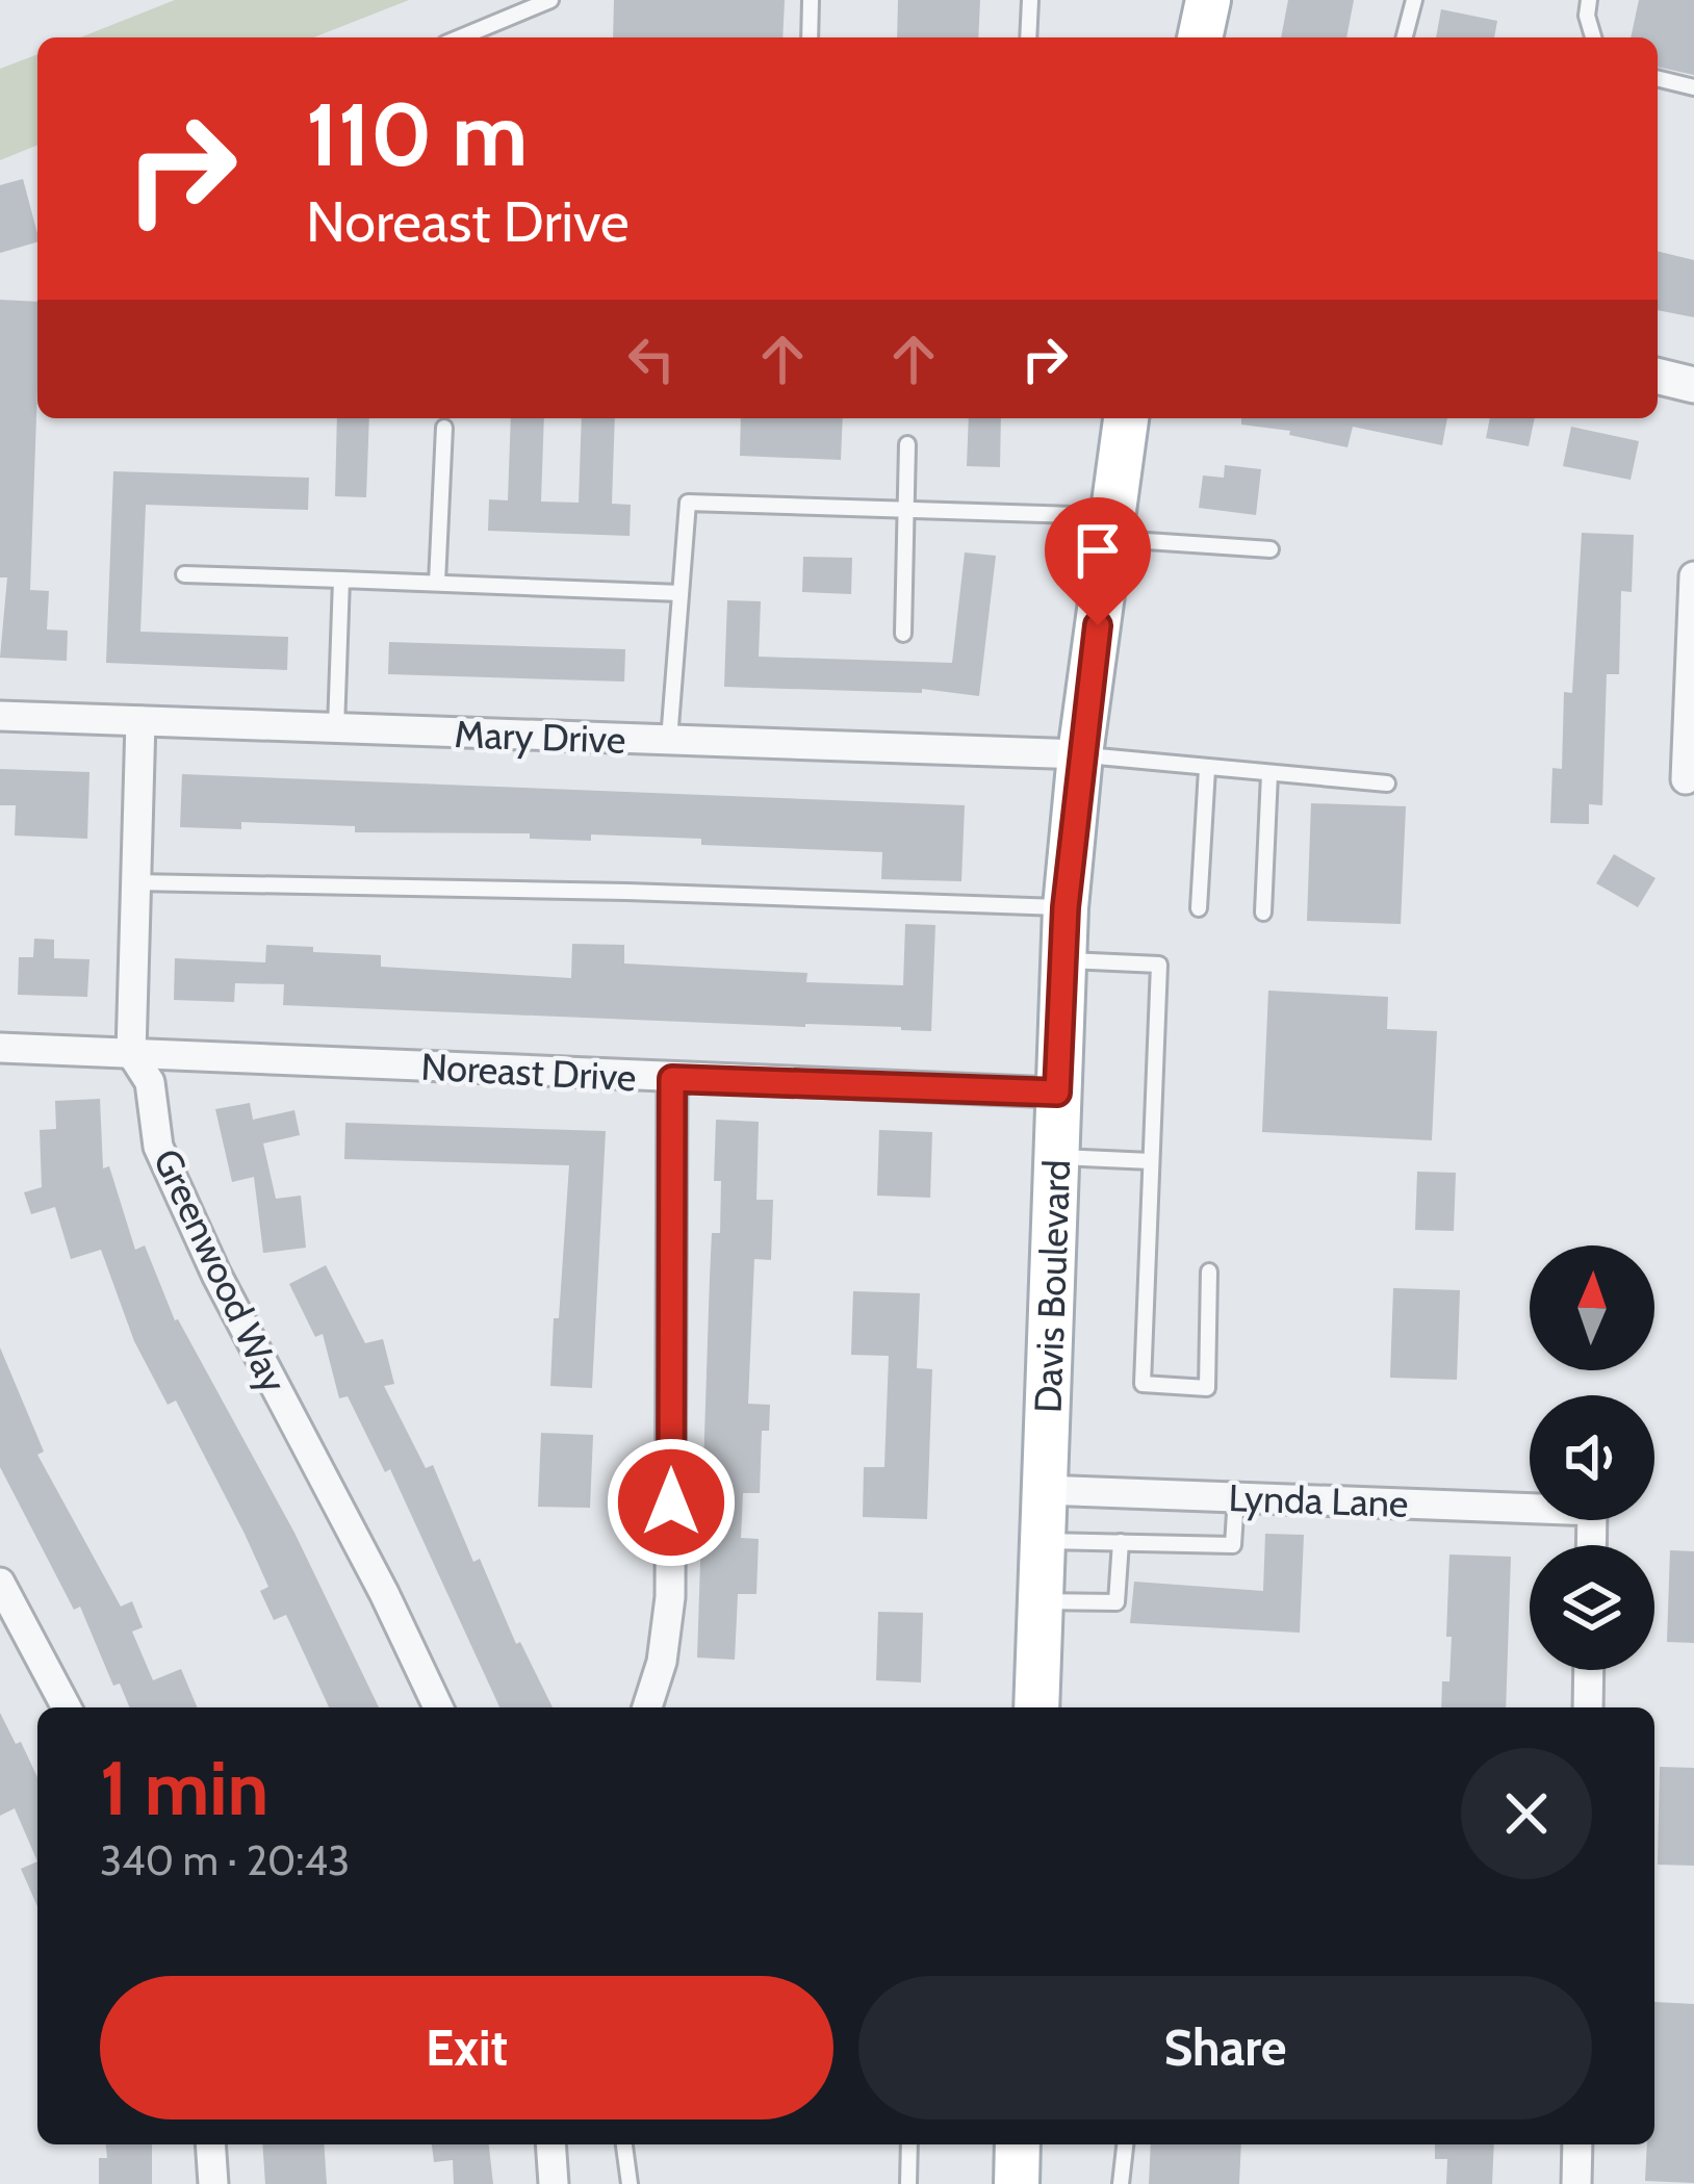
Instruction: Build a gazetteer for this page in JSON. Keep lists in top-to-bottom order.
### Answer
{
  "streets": {
    "main road": ["Davis Boulevard"],
    "street": [
      "Mary Drive",
      "Noreast Drive",
      "Greenwood Way",
      "Lynda Lane"
    ]
  },
  "crossings": [
    ["Mary Drive", "Greenwood Way"],
    ["Mary Drive", "Davis Boulevard"],
    ["Noreast Drive", "Greenwood Way"],
    ["Noreast Drive", "Davis Boulevard"],
    ["Davis Boulevard", "Lynda Lane"]
  ],
  "north": "top",
  "page": {
    "turn": ["110 m", "Noreast Drive"],
    "heading": ["1 min", "340 m · 20:43"],
    "buttons": ["Exit", "Share"]
  }
}
